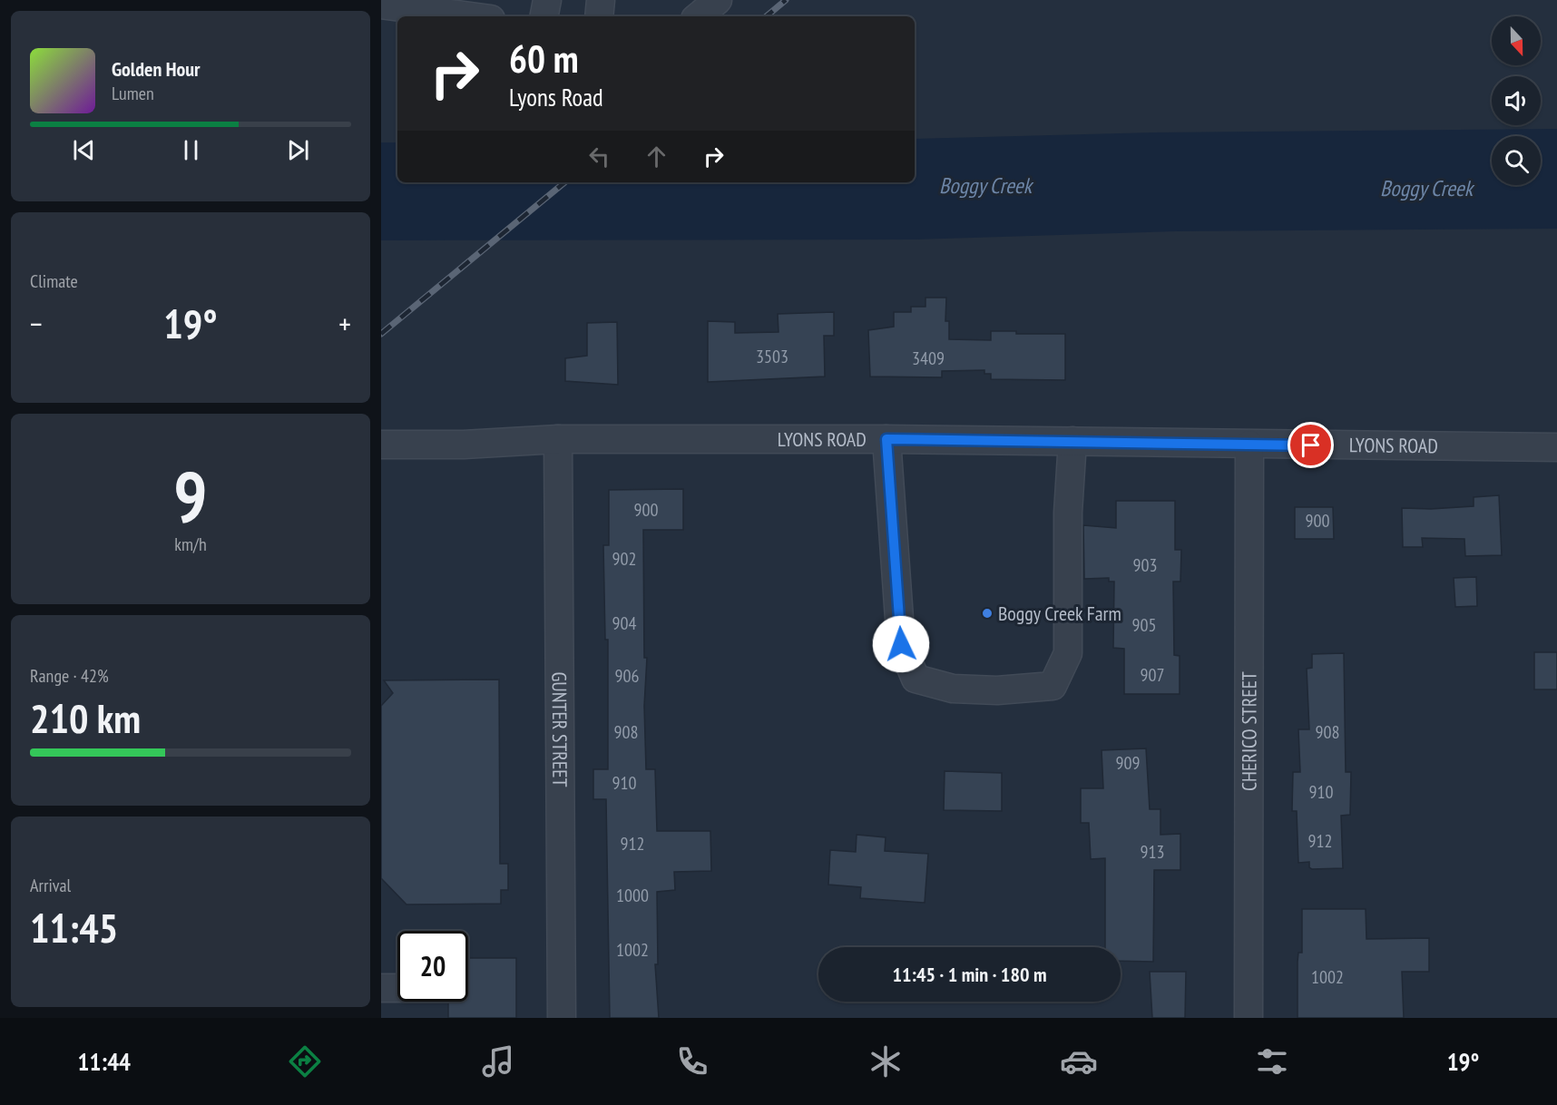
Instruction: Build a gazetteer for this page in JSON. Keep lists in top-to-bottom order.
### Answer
{
  "streets": {
    "street": ["LYONS ROAD", "GUNTER STREET", "CHERICO STREET"]
  },
  "crossings": [
    ["LYONS ROAD", "GUNTER STREET"],
    ["LYONS ROAD", "CHERICO STREET"]
  ],
  "water": ["Boggy Creek"],
  "places": ["Boggy Creek Farm"],
  "house_numbers": [
    "3503",
    "3409",
    "900",
    "900",
    "902",
    "903",
    "904",
    "905",
    "907",
    "906",
    "908",
    "908",
    "909",
    "910",
    "910",
    "912",
    "912",
    "913",
    "1000",
    "1002",
    "1002"
  ],
  "north": "bottom",
  "page": {
    "turn": ["60 m", "Lyons Road"],
    "song": ["Golden Hour", "Lumen"],
    "tile": [
      "Climate",
      ["9", "km/h"],
      ["Range · 42%", "210 km"],
      ["Arrival", "11:45"]
    ],
    "heat": ["−", "19°", "+"],
    "limit": "20",
    "trip": "11:45 · 1 min · 180 m",
    "tabs": ["11:44", "19°"]
  }
}
